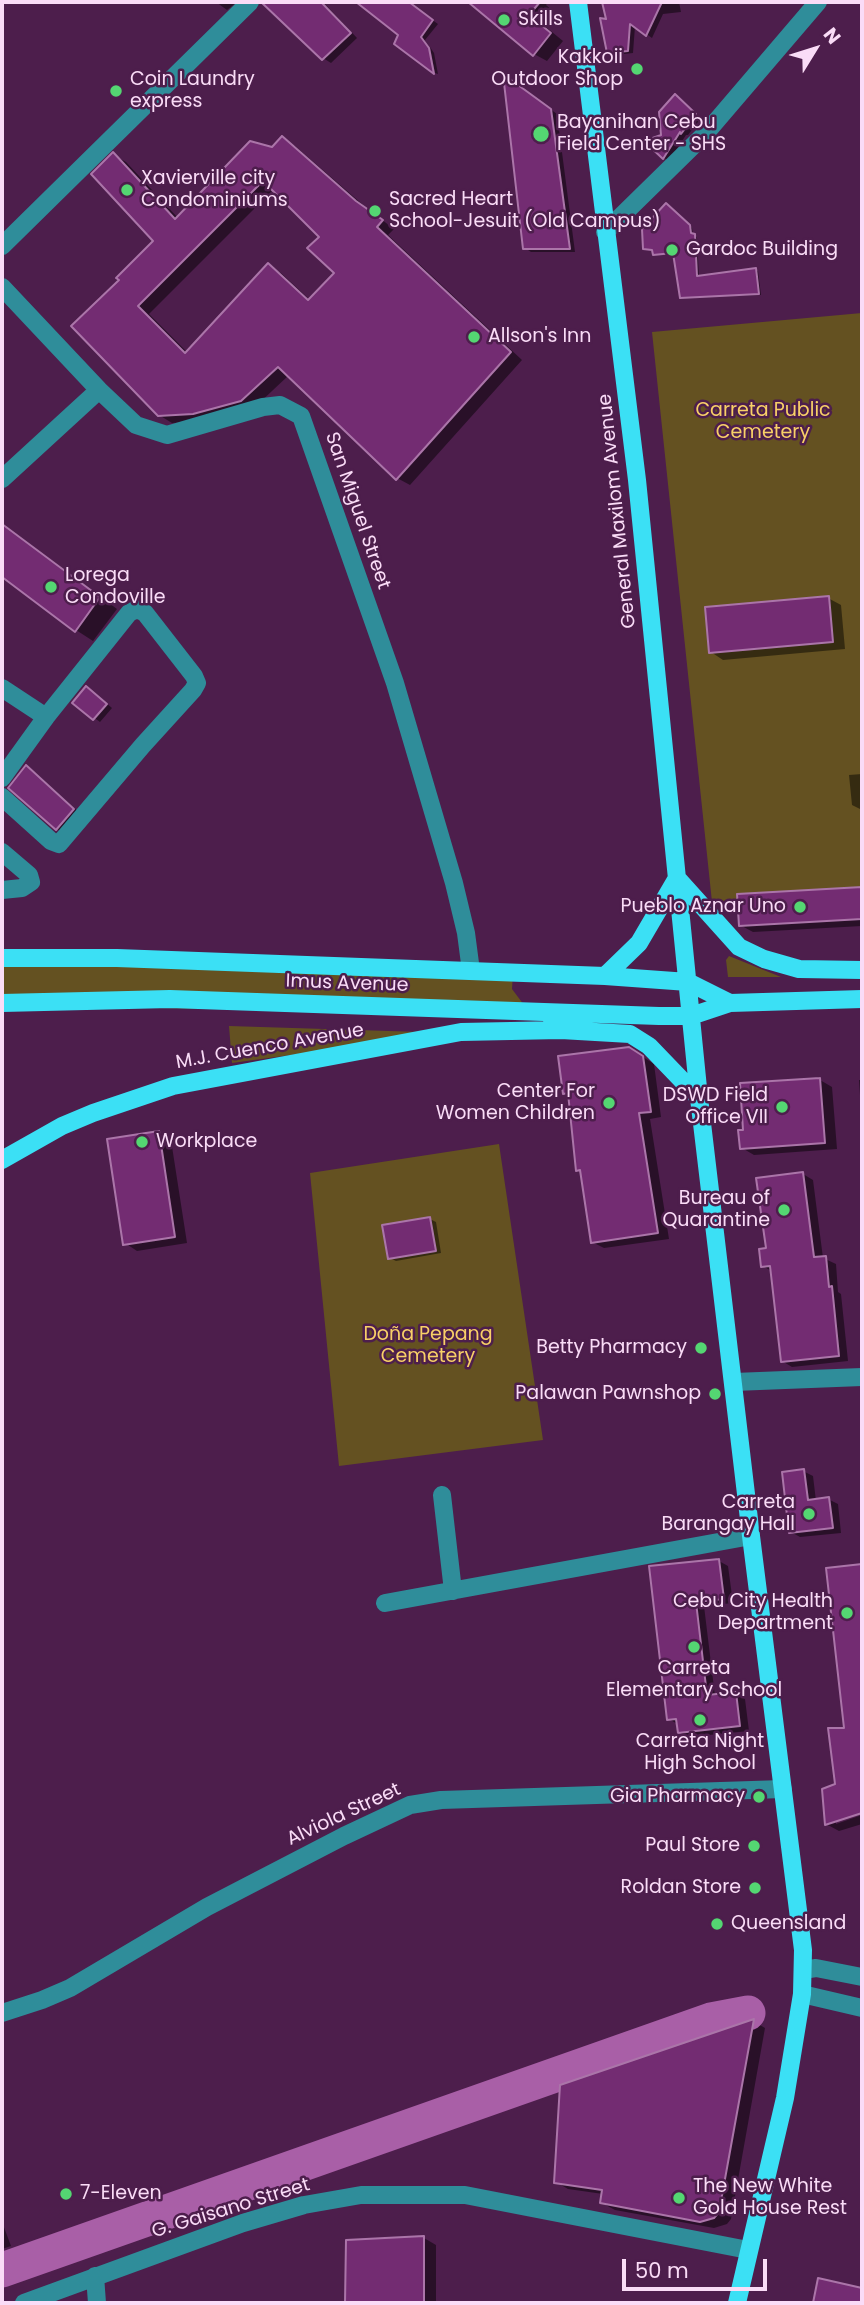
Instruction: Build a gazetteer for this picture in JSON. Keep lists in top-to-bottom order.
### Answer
{
  "streets": {
    "main road": ["General Maxilom Avenue", "Imus Avenue", "M.J. Cuenco Avenue"],
    "street": ["San Miguel Street", "Alviola Street", "G. Gaisano Street"]
  },
  "crossings": [
    ["San Miguel Street", "Imus Avenue"],
    ["General Maxilom Avenue", "Imus Avenue"],
    ["General Maxilom Avenue", "M.J. Cuenco Avenue"],
    ["General Maxilom Avenue", "Alviola Street"],
    ["General Maxilom Avenue", "G. Gaisano Street"]
  ],
  "parks": ["Carreta Public Cemetery", "Doña Pepang Cemetery"],
  "places": [
    "Skills",
    "Kakkoii Outdoor Shop",
    "Coin Laundry express",
    "Bayanihan Cebu Field Center - SHS",
    "Xavierville city Condominiums",
    "Sacred Heart School-Jesuit (Old Campus)",
    "Gardoc Building",
    "Allson's Inn",
    "Lorega Condoville",
    "Pueblo Aznar Uno",
    "Center For Women Children",
    "DSWD Field Office VII",
    "Workplace",
    "Bureau of Quarantine",
    "Betty Pharmacy",
    "Palawan Pawnshop",
    "Carreta Barangay Hall",
    "Cebu City Health Department",
    "Carreta Elementary School",
    "Carreta Night High School",
    "Gia Pharmacy",
    "Paul Store",
    "Roldan Store",
    "Queensland",
    "7-Eleven",
    "The New White Gold House Rest"
  ],
  "scale_bar": "50 m",
  "north": "top right"
}
